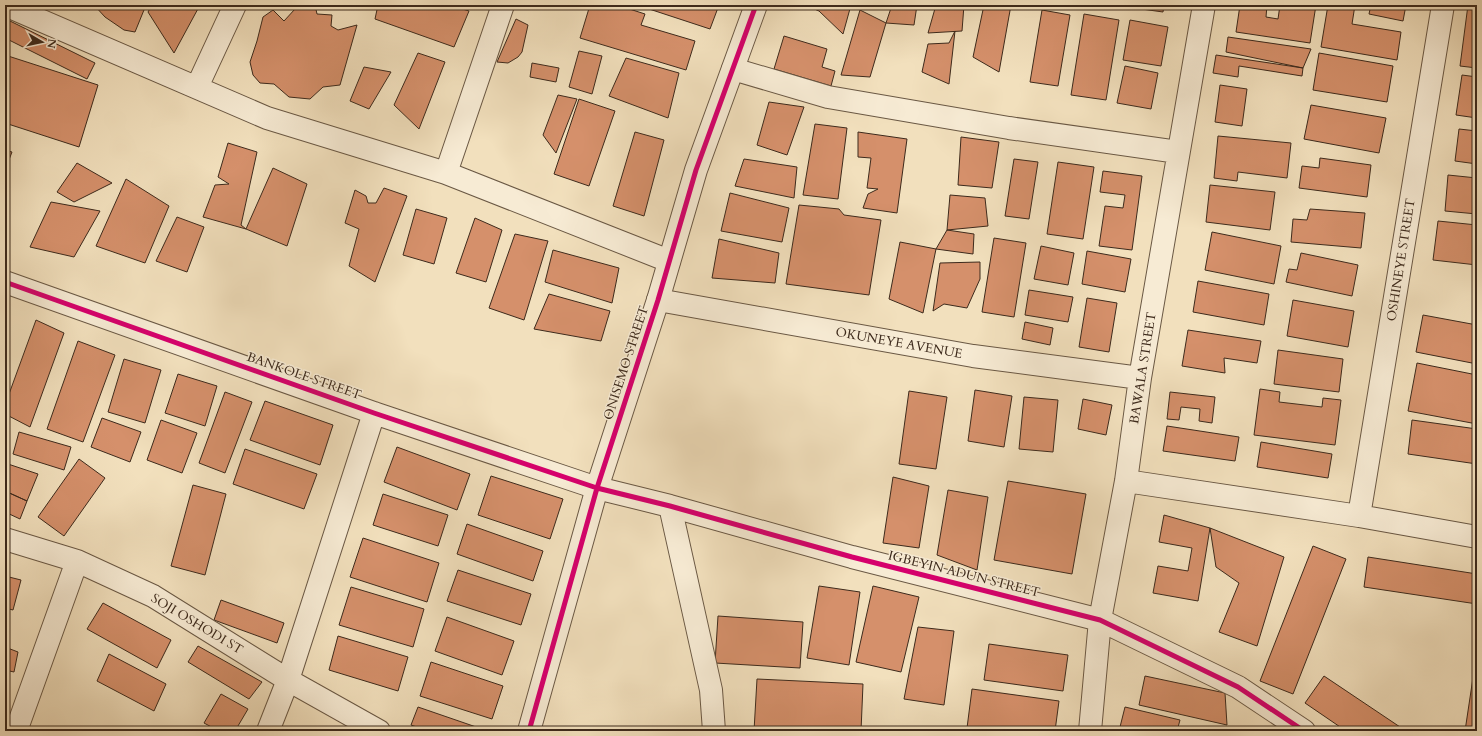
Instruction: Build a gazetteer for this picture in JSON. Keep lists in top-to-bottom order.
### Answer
{
  "streets": {
    "street": [
      "OSHINEYE STREET",
      "OKUNEYE AVENUE",
      "ONISEMO STREET",
      "BAWALA STREET",
      "BANKOLE STREET",
      "IGBEYIN ADUN STREET",
      "SOJI OSHODI ST"
    ]
  },
  "crossings": [
    ["OKUNEYE AVENUE", "ONISEMO STREET"],
    ["OKUNEYE AVENUE", "BAWALA STREET"],
    ["ONISEMO STREET", "BANKOLE STREET"],
    ["ONISEMO STREET", "IGBEYIN ADUN STREET"],
    ["BAWALA STREET", "IGBEYIN ADUN STREET"],
    ["BANKOLE STREET", "IGBEYIN ADUN STREET"]
  ],
  "north": "right"
}
